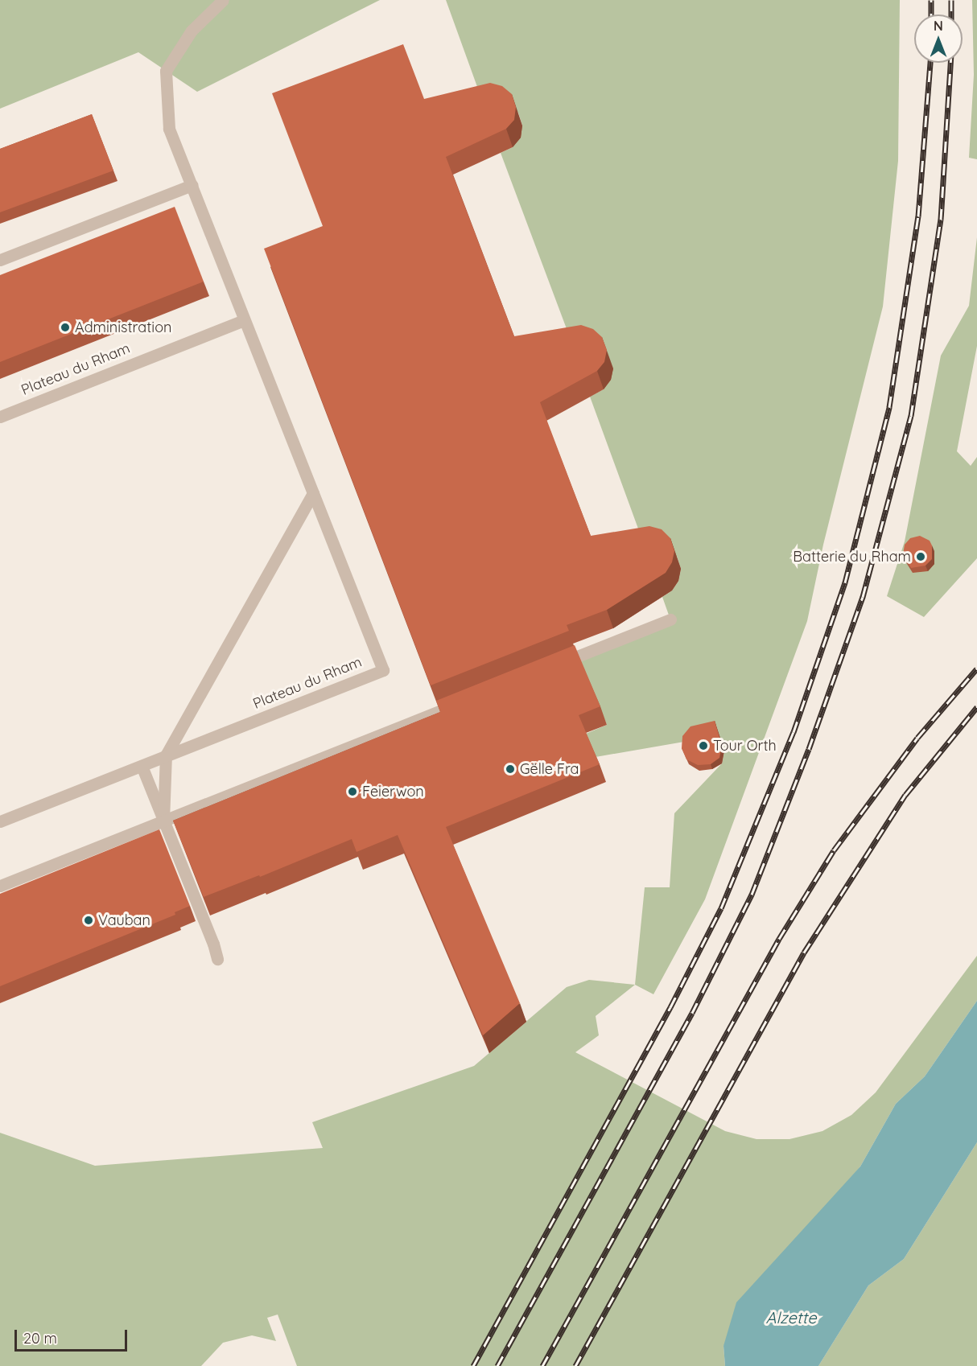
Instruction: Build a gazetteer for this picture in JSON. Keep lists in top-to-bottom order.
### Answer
{
  "streets": {
    "street": ["Plateau du Rham"]
  },
  "water": ["Alzette"],
  "places": [
    "Administration",
    "Batterie du Rham",
    "Tour Orth",
    "Gëlle Fra",
    "Feierwon",
    "Vauban"
  ],
  "scale_bar": "20 m",
  "north": "top"
}
